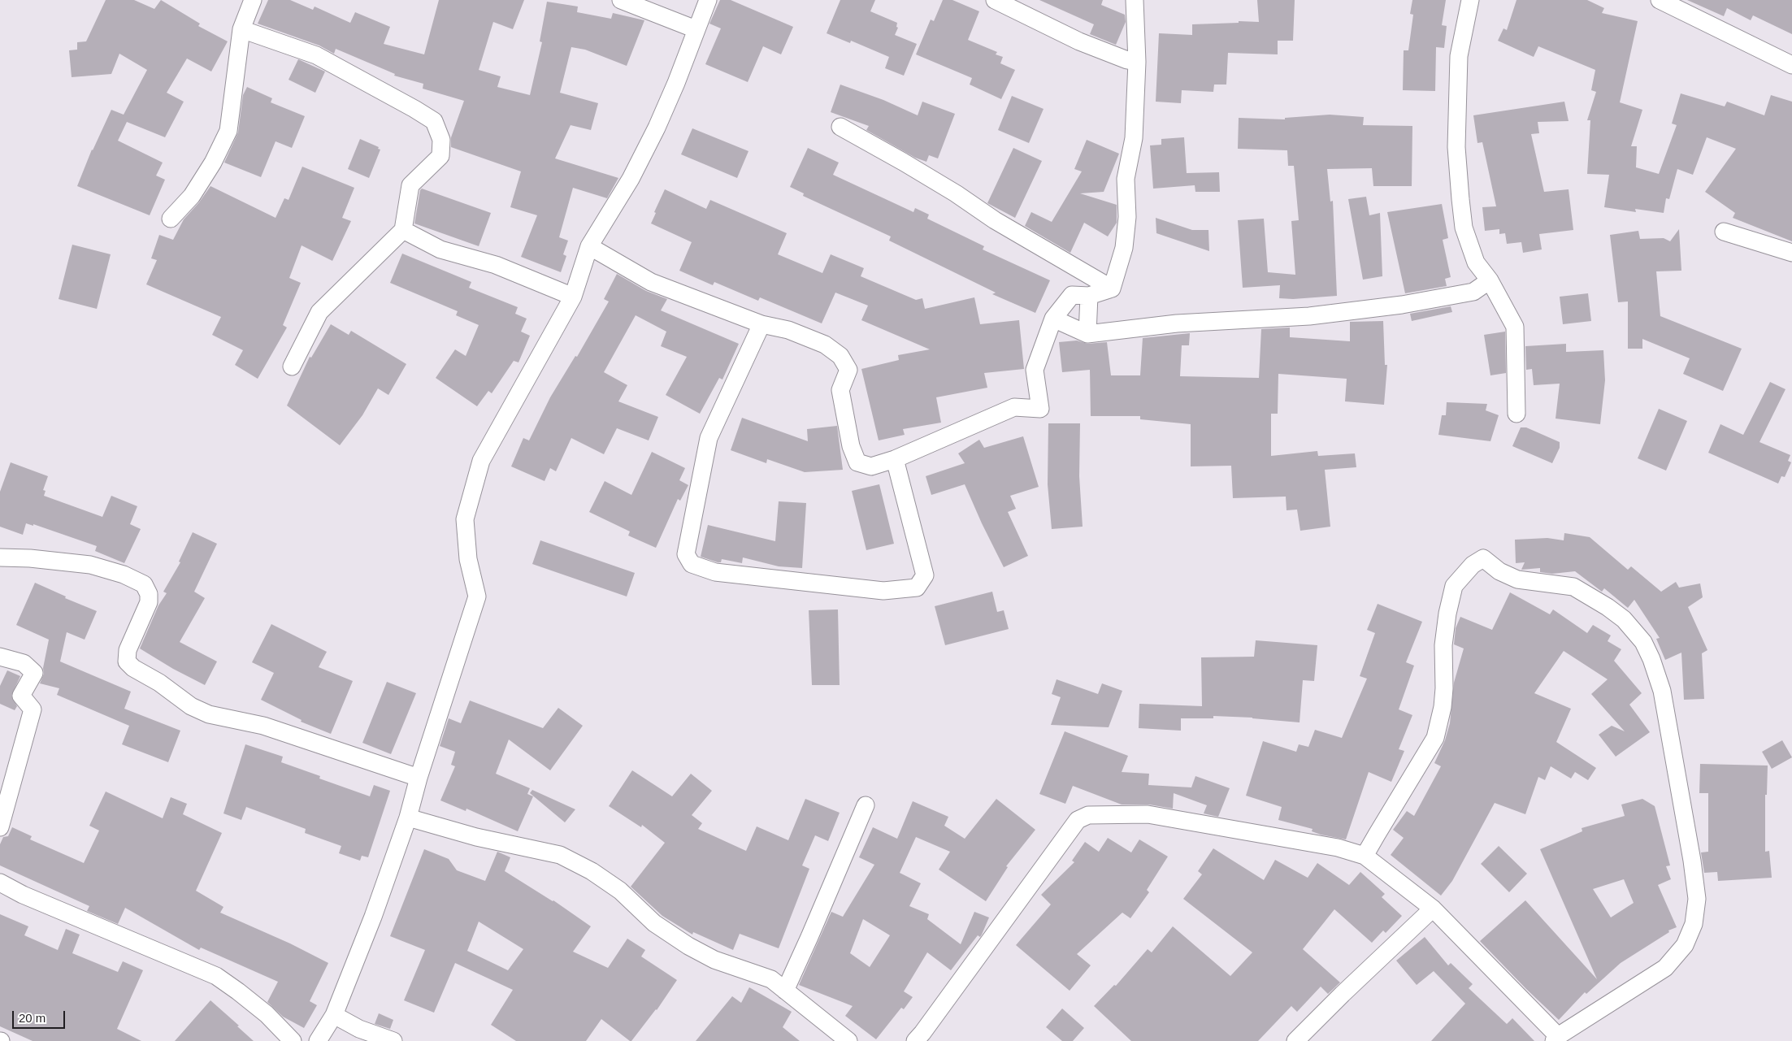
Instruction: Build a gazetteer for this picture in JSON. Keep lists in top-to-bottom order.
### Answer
{
  "scale_bar": "20 m"
}
